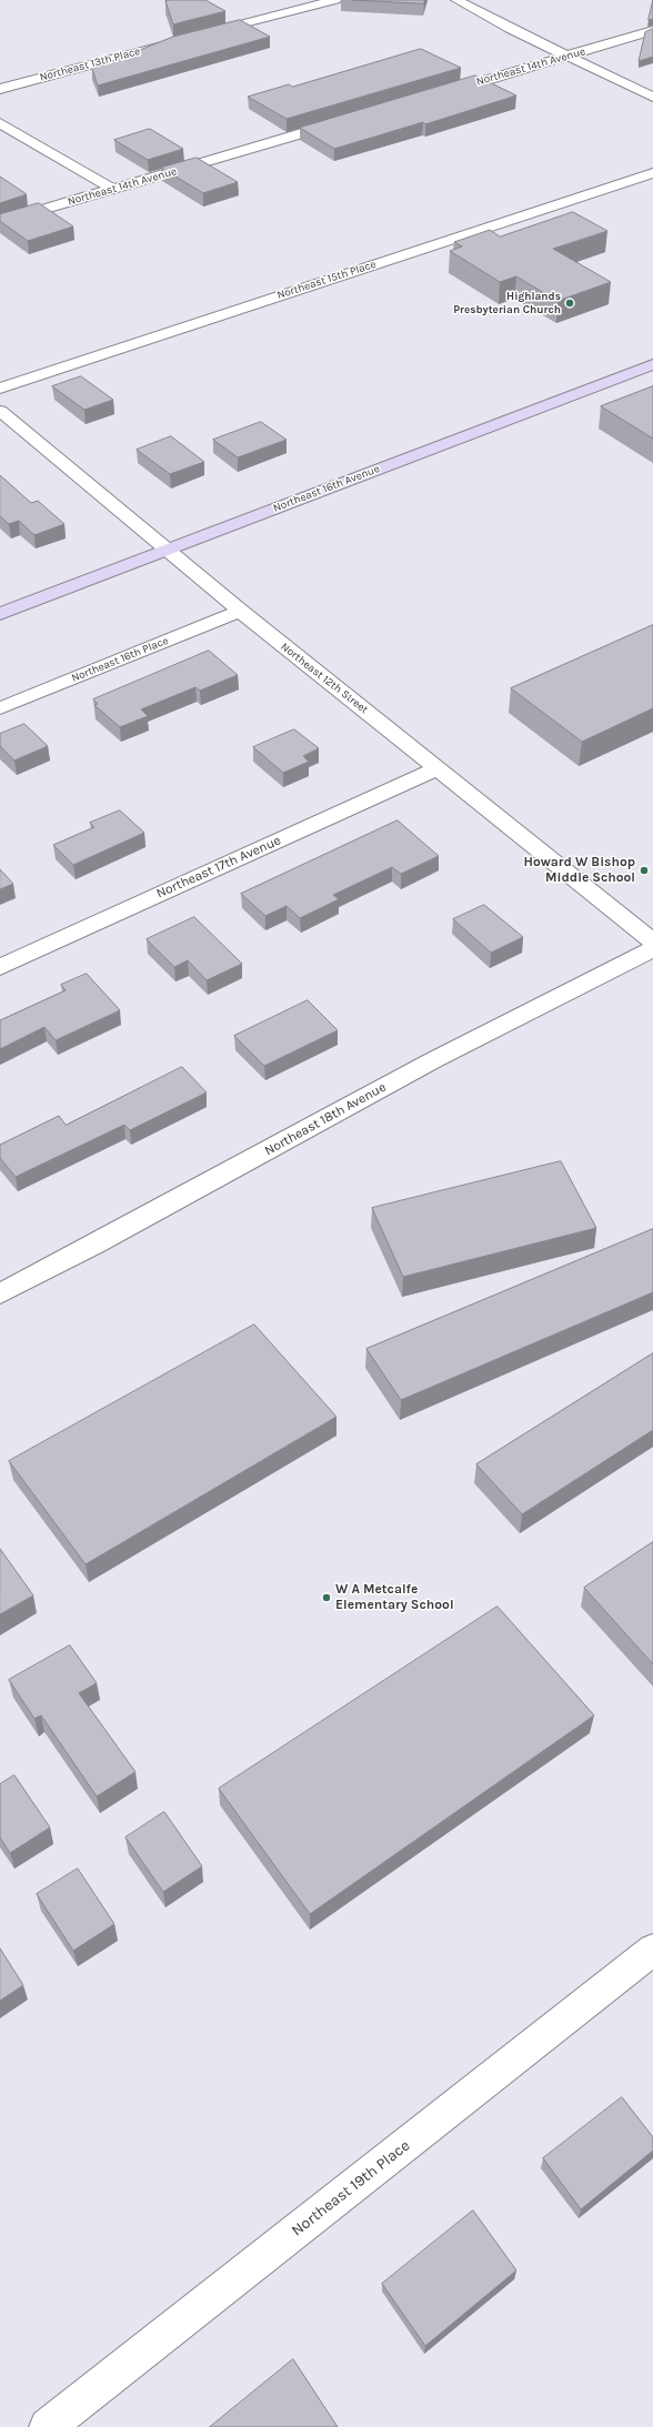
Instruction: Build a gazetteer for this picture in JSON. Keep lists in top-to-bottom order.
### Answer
{
  "streets": {
    "street": [
      "Northeast 13th Place",
      "Northeast 14th Avenue",
      "Northeast 15th Place",
      "Northeast 16th Avenue",
      "Northeast 16th Place",
      "Northeast 12th Street",
      "Northeast 17th Avenue",
      "Northeast 18th Avenue",
      "Northeast 19th Place"
    ]
  },
  "crossings": [
    ["Northeast 16th Avenue", "Northeast 12th Street"],
    ["Northeast 16th Place", "Northeast 12th Street"],
    ["Northeast 12th Street", "Northeast 17th Avenue"]
  ],
  "places": ["Highlands Presbyterian Church", "Howard W Bishop Middle School", "W A Metcalfe Elementary School"]
}
